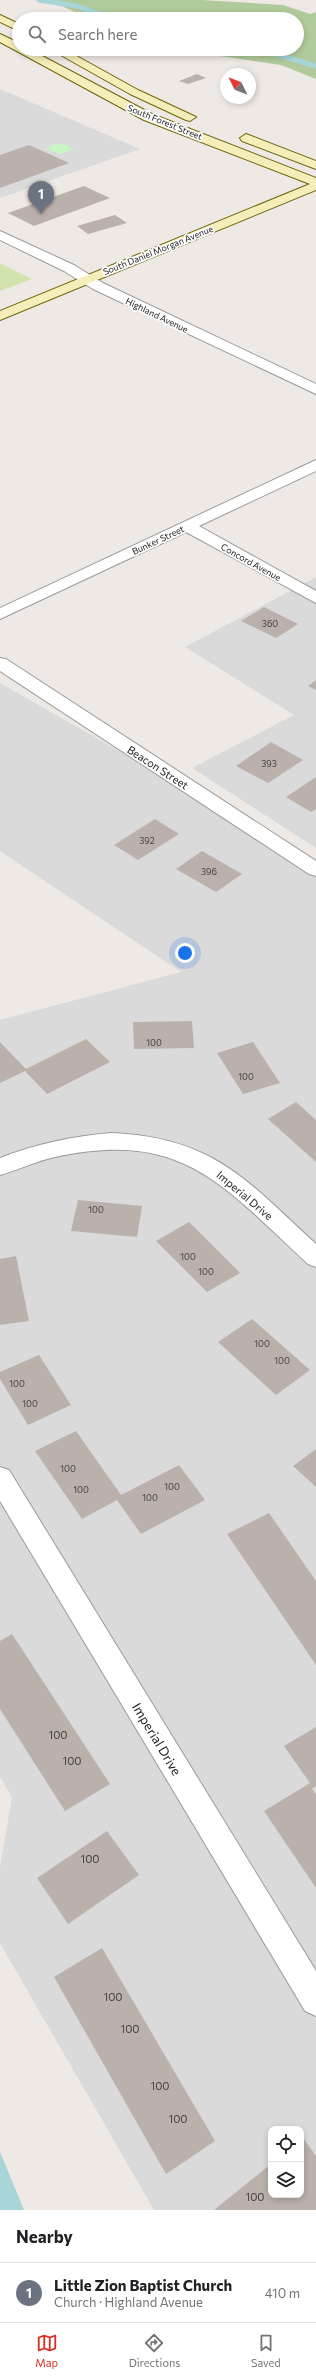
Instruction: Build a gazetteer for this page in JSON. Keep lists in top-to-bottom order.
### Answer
{
  "streets": {
    "street": [
      "South Forest Street",
      "South Daniel Morgan Avenue",
      "Highland Avenue",
      "Bunker Street",
      "Concord Avenue",
      "Beacon Street",
      "Imperial Drive"
    ]
  },
  "crossings": [
    ["South Daniel Morgan Avenue", "Highland Avenue"],
    ["Bunker Street", "Concord Avenue"]
  ],
  "house_numbers": [
    "360",
    "393",
    "392",
    "396",
    "100",
    "100",
    "100",
    "100",
    "100",
    "100",
    "100",
    "100",
    "100",
    "100",
    "100",
    "100",
    "100",
    "100",
    "100",
    "100",
    "100",
    "100",
    "100",
    "100",
    "100"
  ],
  "north": "top left",
  "page": {
    "search": "Search here",
    "pins": "1",
    "heading": "Nearby",
    "list": [
      {
        "mark": "1",
        "name": "Little Zion Baptist Church",
        "note": "Church · Highland Avenue",
        "value": "410 m"
      }
    ],
    "nav": ["Map", "Directions", "Saved"]
  }
}
